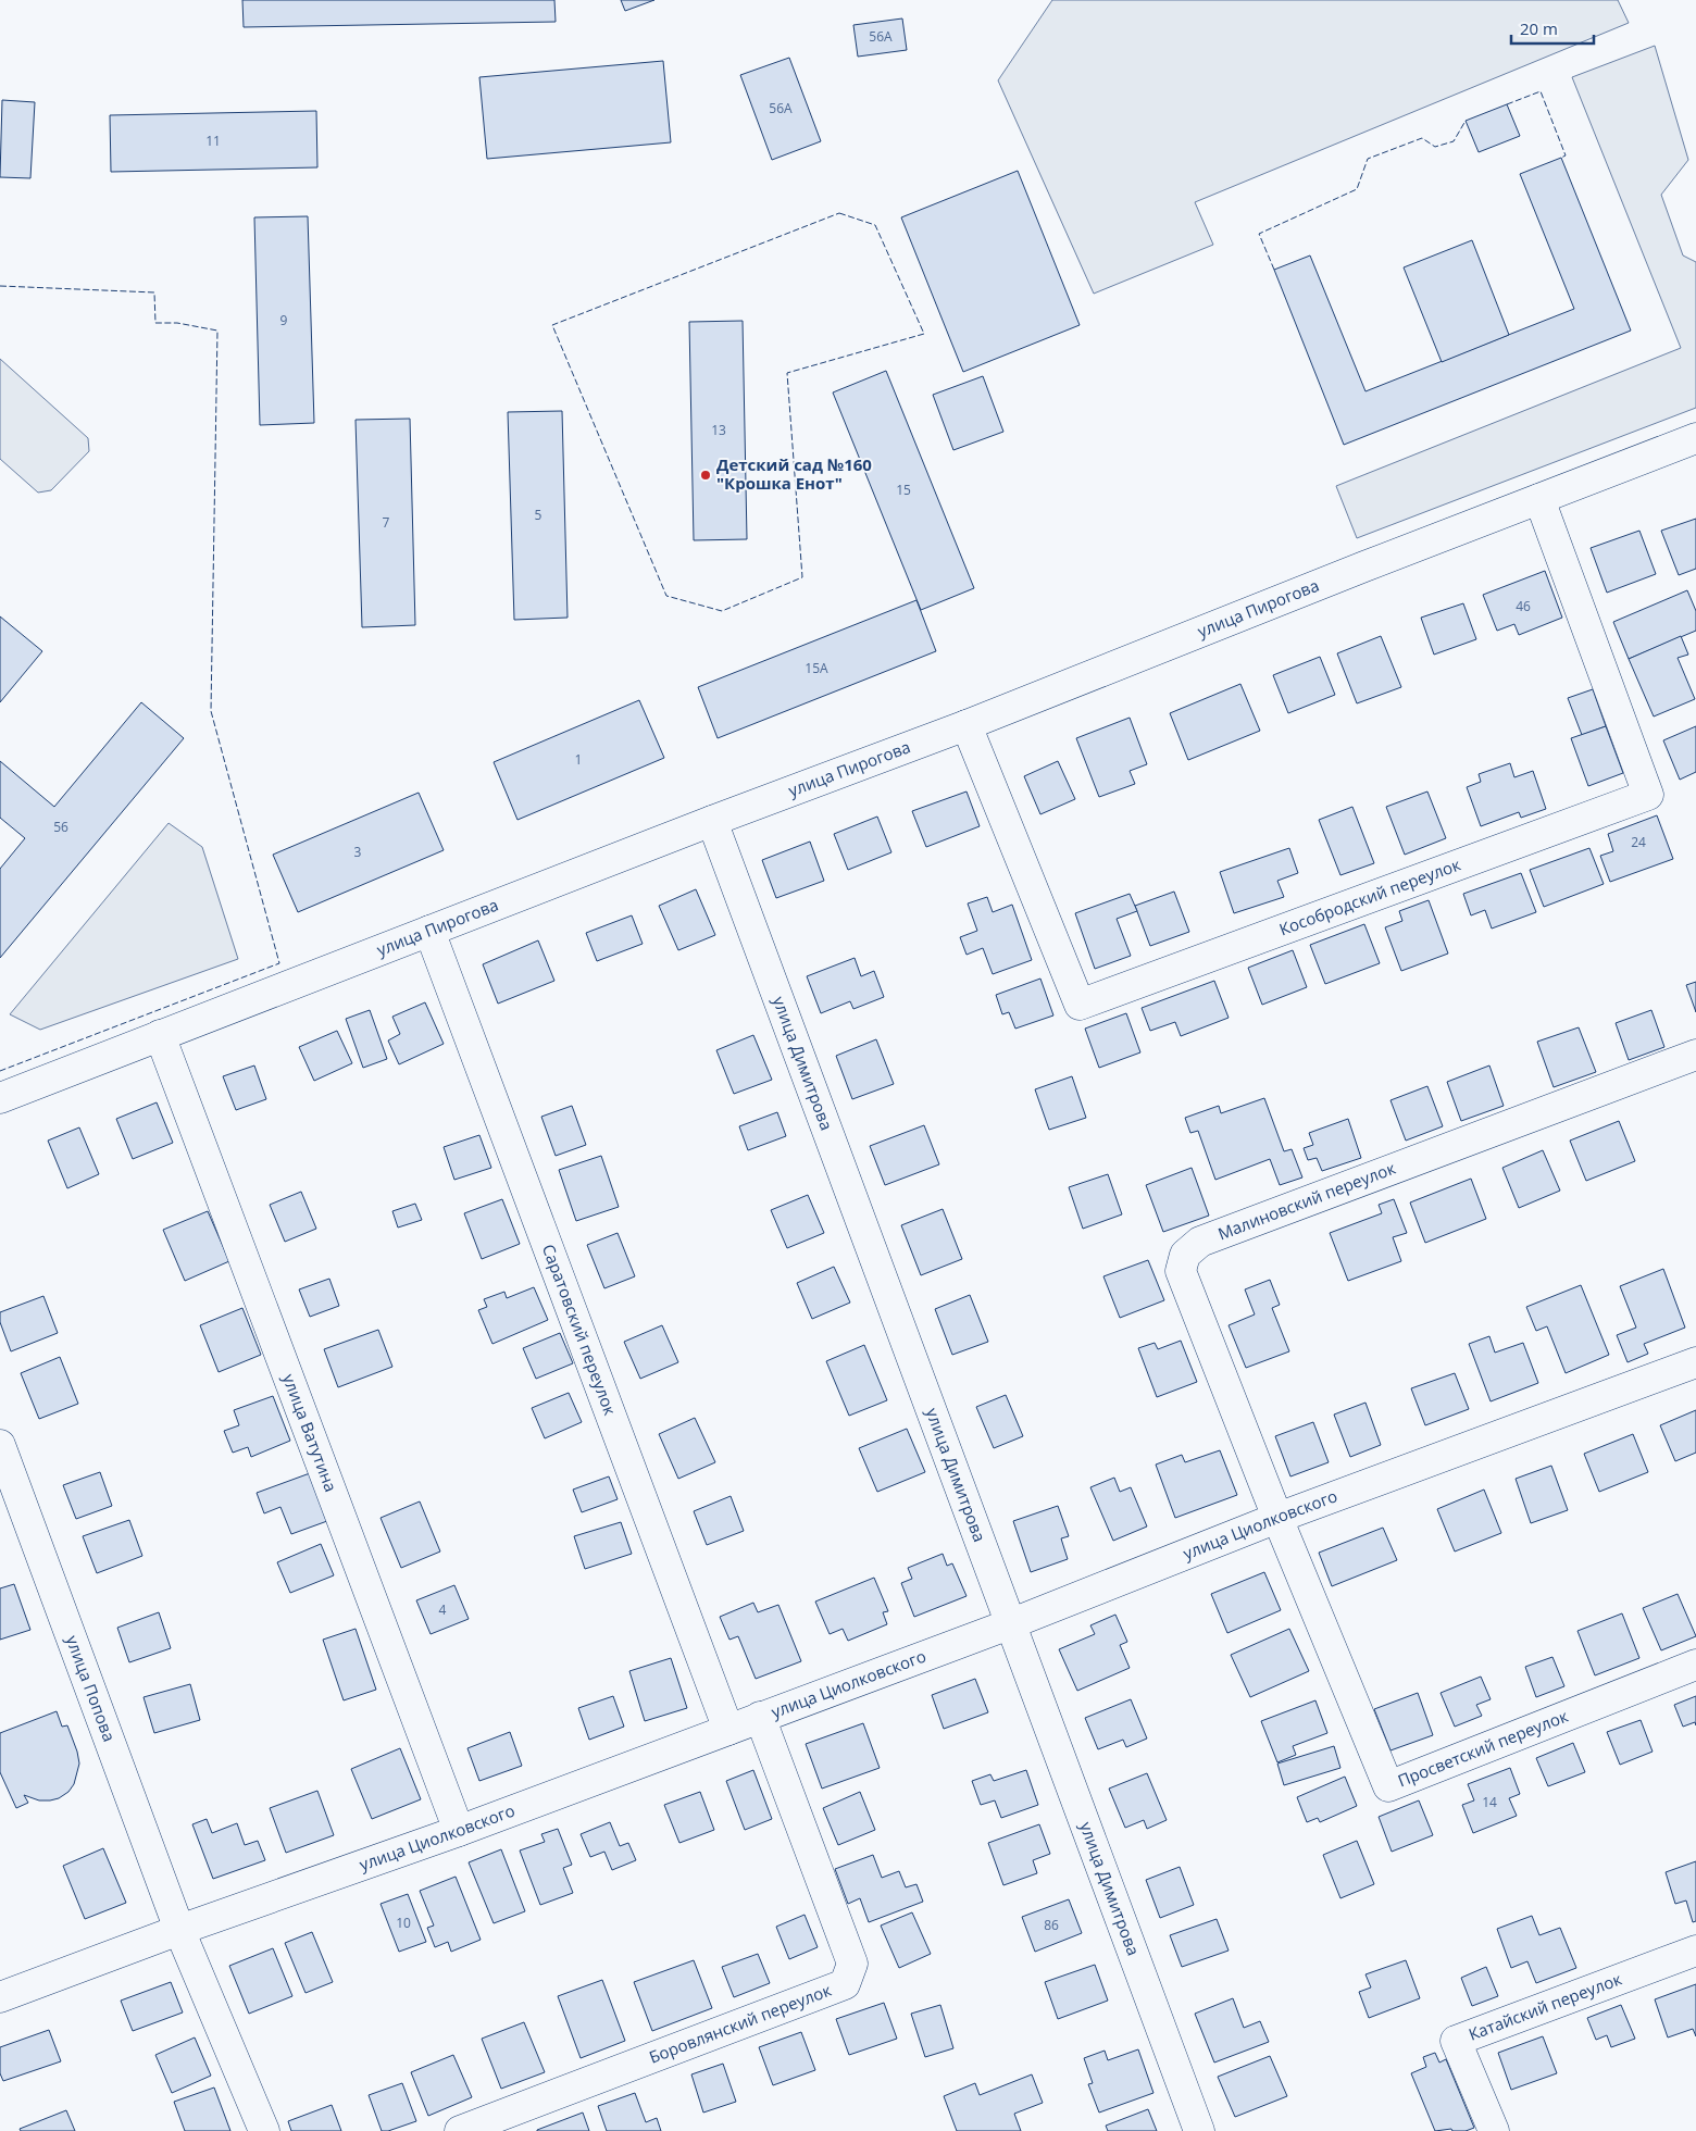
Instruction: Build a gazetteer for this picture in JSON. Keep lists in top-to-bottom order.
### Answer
{
  "streets": {
    "street": [
      "улица Пирогова",
      "Кособродский переулок",
      "улица Димитрова",
      "Малиновский переулок",
      "Саратовский переулок",
      "улица Ватутина",
      "улица Циолковского",
      "улица Попова",
      "Просветский переулок",
      "Катайский переулок",
      "Боровлянский переулок"
    ]
  },
  "crossings": [
    ["улица Пирогова", "Кособродский переулок"],
    ["улица Пирогова", "улица Димитрова"],
    ["улица Пирогова", "Саратовский переулок"],
    ["улица Пирогова", "улица Ватутина"],
    ["улица Димитрова", "улица Циолковского"],
    ["Малиновский переулок", "улица Циолковского"],
    ["Малиновский переулок", "Просветский переулок"],
    ["Саратовский переулок", "улица Циолковского"],
    ["улица Ватутина", "улица Циолковского"],
    ["улица Циолковского", "улица Попова"],
    ["улица Циолковского", "Просветский переулок"],
    ["улица Циолковского", "Боровлянский переулок"]
  ],
  "places": ["Детский сад №160 \"Крошка Енот\""],
  "house_numbers": [
    "56А",
    "56А",
    "11",
    "9",
    "13",
    "15",
    "5",
    "7",
    "46",
    "15А",
    "1",
    "56",
    "24",
    "3",
    "4",
    "14",
    "10",
    "86"
  ],
  "scale_bar": "20 m"
}
